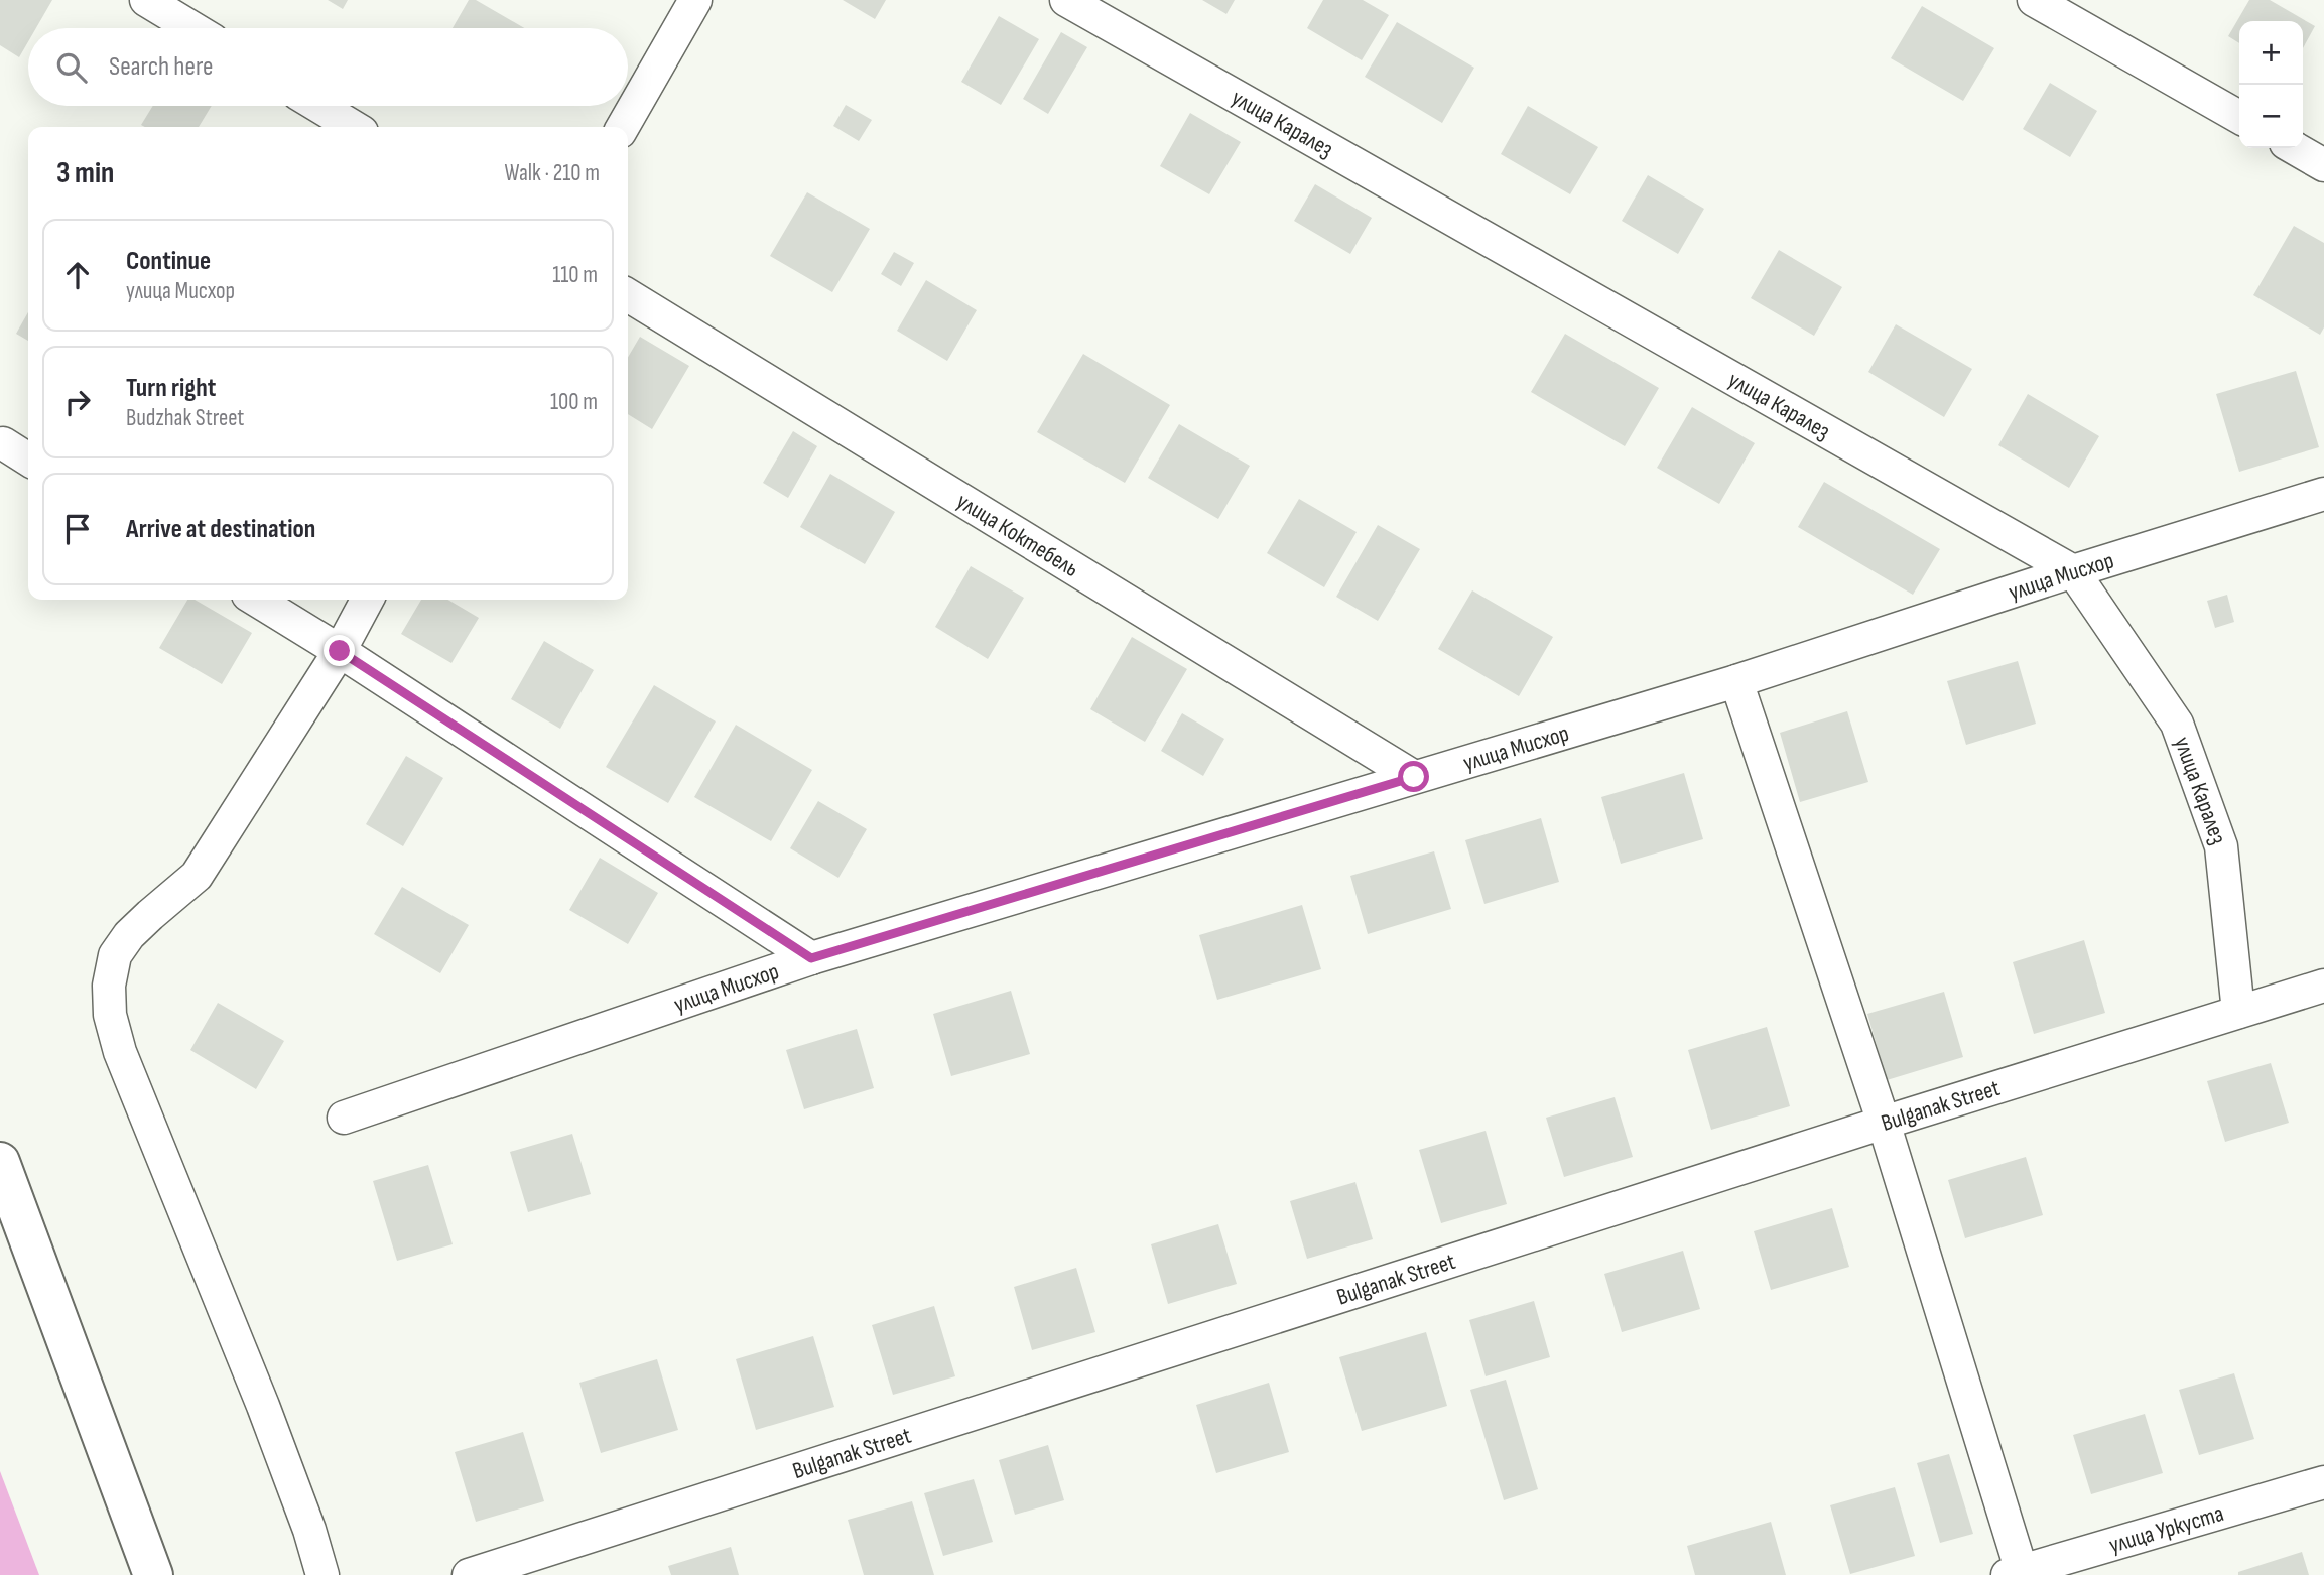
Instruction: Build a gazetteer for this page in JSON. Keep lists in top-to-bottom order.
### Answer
{
  "streets": {
    "street": [
      "улица Каралез",
      "улица Коктебель",
      "улица Мисхор",
      "Bulganak Street",
      "улица Уркуста"
    ]
  },
  "crossings": [
    ["улица Каралез", "улица Мисхор"],
    ["улица Каралез", "Bulganak Street"],
    ["улица Коктебель", "улица Мисхор"]
  ],
  "page": {
    "map_buttons": ["+", "−"],
    "search": "Search here",
    "heading": ["3 min", "Walk · 210 m"],
    "list": [
      ["Continue", "улица Мисхор", "110 m"],
      ["Turn right", "Budzhak Street", "100 m"],
      "Arrive at destination"
    ]
  }
}
